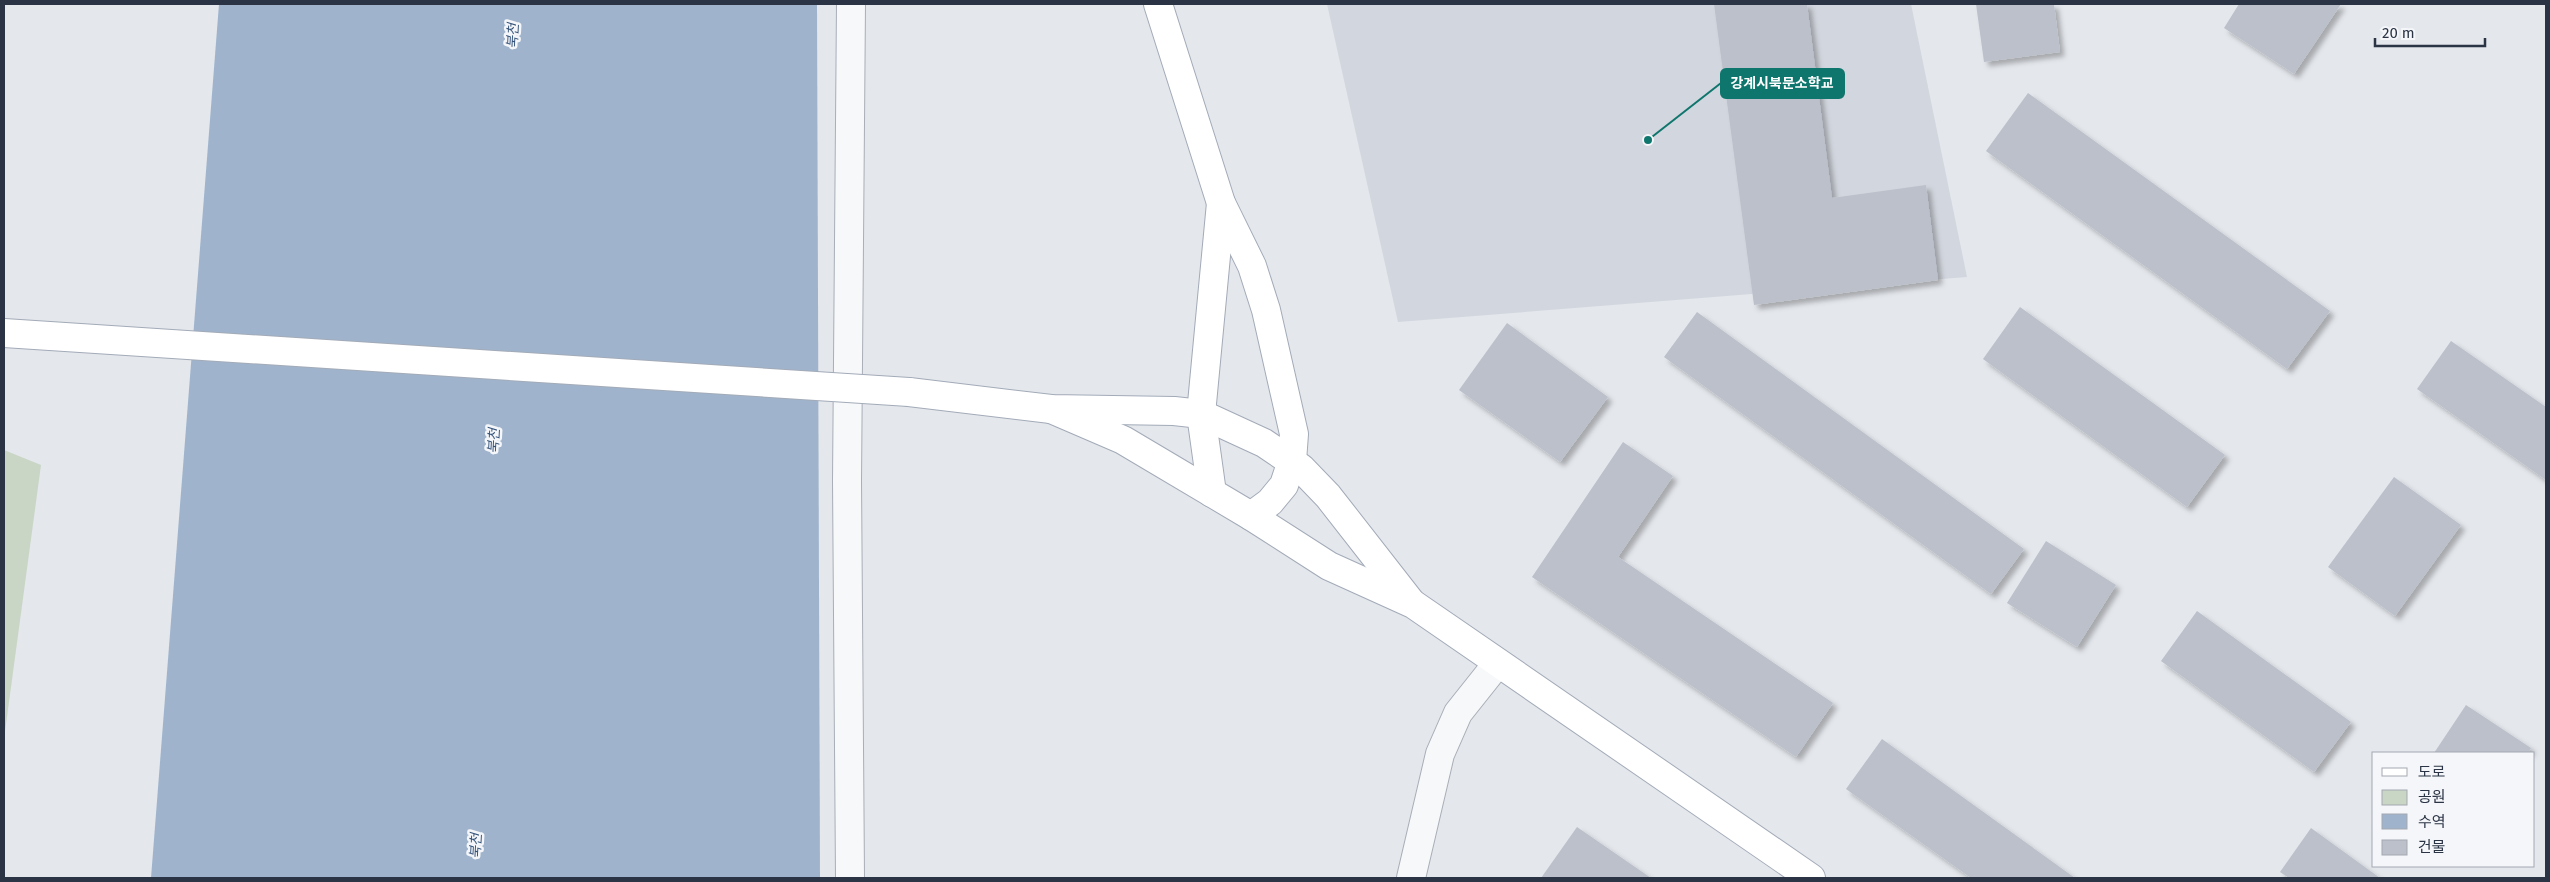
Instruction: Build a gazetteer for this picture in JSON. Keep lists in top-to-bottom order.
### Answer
{
  "water": ["북천"],
  "places": ["강계시북문소학교"],
  "legend": [
    "도로",
    "공원",
    "수역",
    "건물"
  ],
  "scale_bar": "20 m"
}
